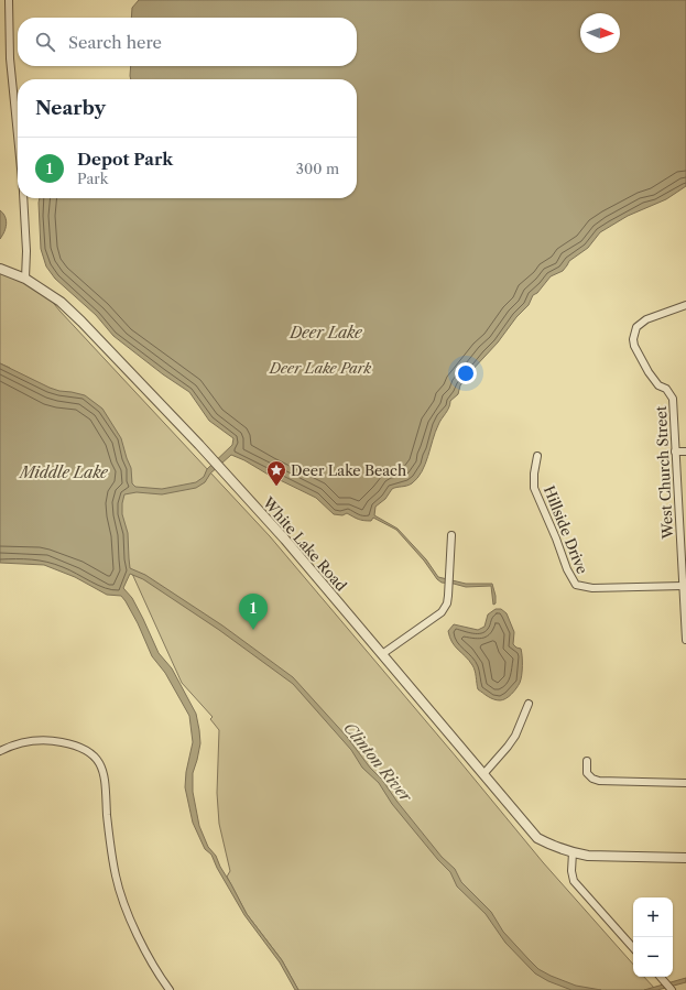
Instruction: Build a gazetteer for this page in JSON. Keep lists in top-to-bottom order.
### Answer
{
  "streets": {
    "street": ["West Church Street", "Hillside Drive", "White Lake Road"]
  },
  "crossings": [
    ["West Church Street", "Hillside Drive"]
  ],
  "water": ["Deer Lake", "Middle Lake", "Clinton River"],
  "parks": ["Deer Lake Park"],
  "places": {
    "place": ["Deer Lake Beach"]
  },
  "north": "right",
  "page": {
    "search": "Search here",
    "heading": "Nearby",
    "list": [
      {
        "mark": "1",
        "name": "Depot Park",
        "note": "Park",
        "value": "300 m"
      }
    ],
    "pins": "1",
    "map_buttons": ["+", "−"]
  }
}
